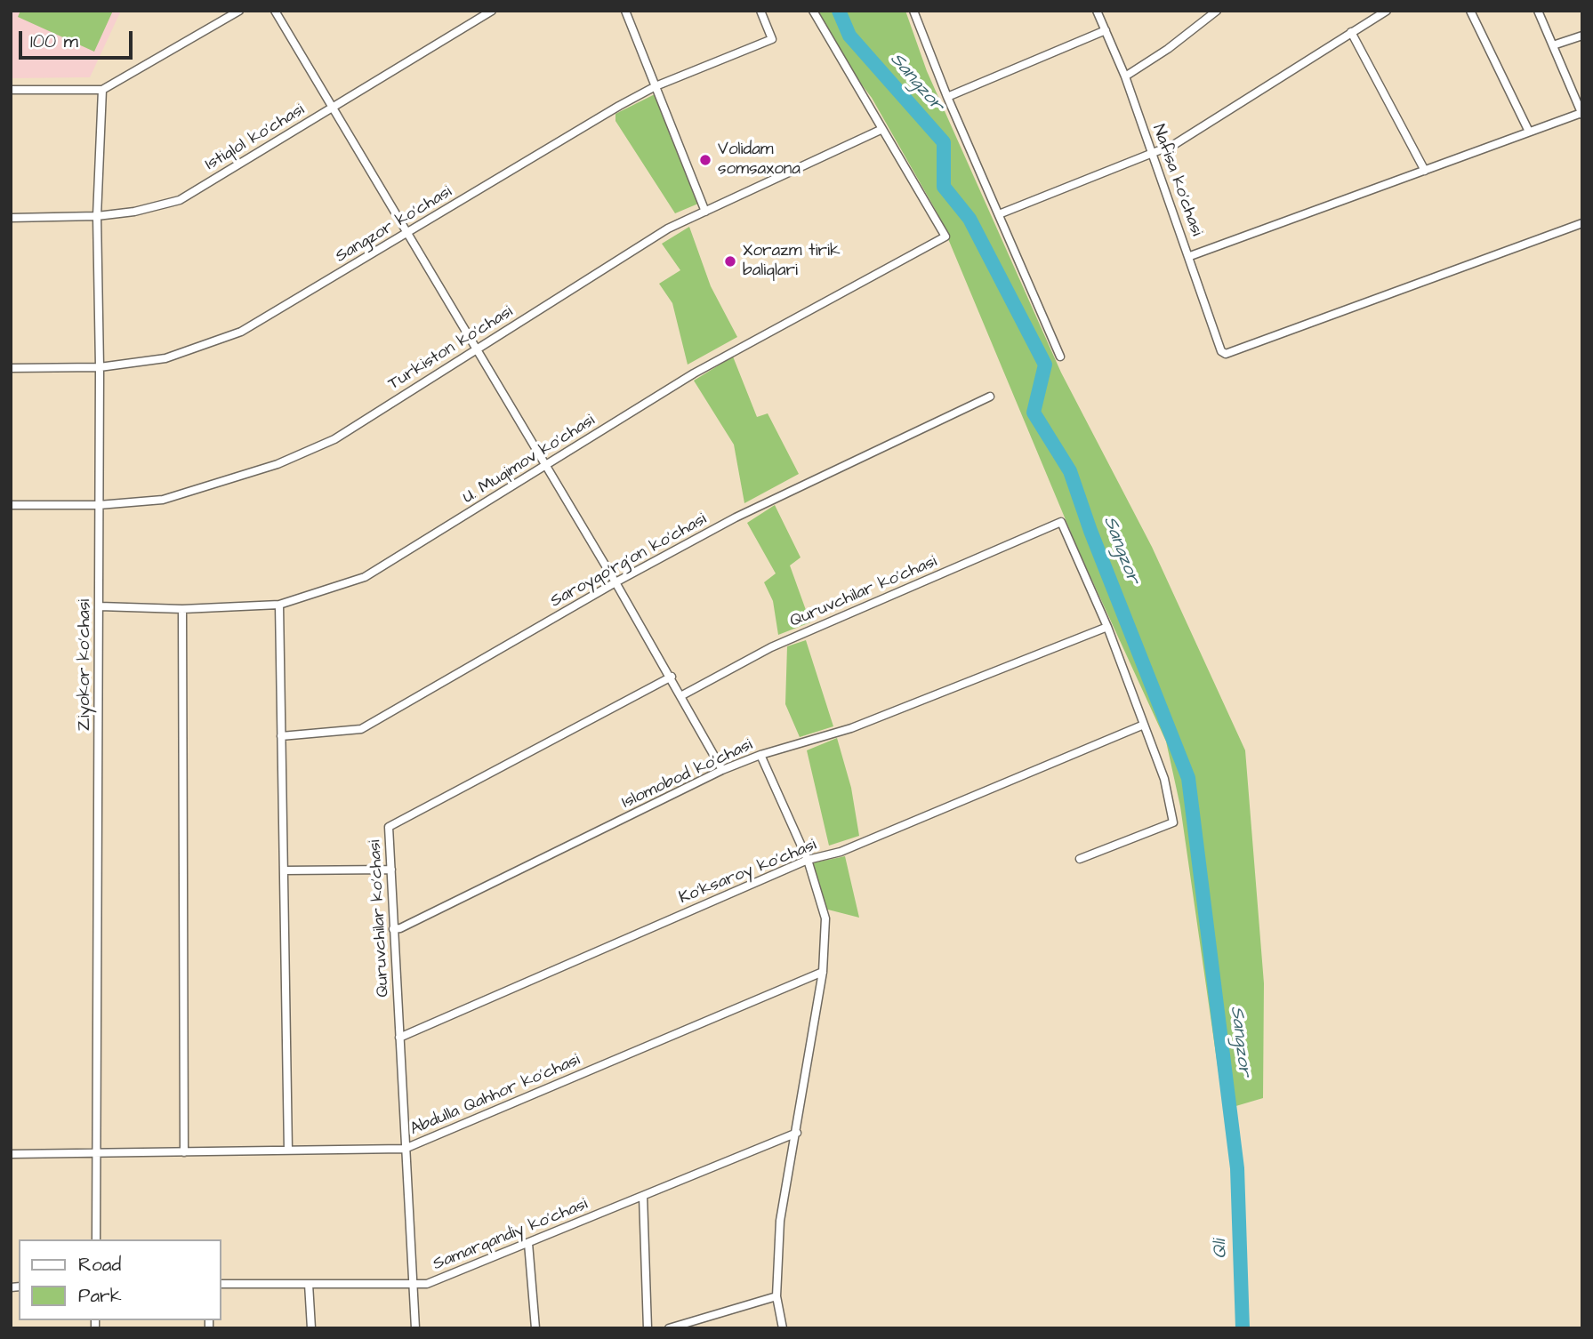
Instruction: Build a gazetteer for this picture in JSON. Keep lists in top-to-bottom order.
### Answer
{
  "streets": {
    "street": [
      "Istiqlol ko'chasi",
      "Nafisa ko'chasi",
      "Sangzor ko'chasi",
      "Turkiston ko'chasi",
      "U. Muqimov ko'chasi",
      "Saroyqo'rg'on ko'chasi",
      "Quruvchilar ko'chasi",
      "Ziyokor ko'chasi",
      "Islomobod ko'chasi",
      "Ko'ksaroy ko'chasi",
      "Abdulla Qahhor ko'chasi",
      "Samarqandiy ko'chasi"
    ]
  },
  "crossings": [
    ["Istiqlol ko'chasi", "Ziyokor ko'chasi"],
    ["Sangzor ko'chasi", "Ziyokor ko'chasi"],
    ["Turkiston ko'chasi", "U. Muqimov ko'chasi"],
    ["Turkiston ko'chasi", "Ziyokor ko'chasi"],
    ["U. Muqimov ko'chasi", "Ziyokor ko'chasi"],
    ["Quruvchilar ko'chasi", "Islomobod ko'chasi"],
    ["Quruvchilar ko'chasi", "Ko'ksaroy ko'chasi"],
    ["Quruvchilar ko'chasi", "Abdulla Qahhor ko'chasi"],
    ["Quruvchilar ko'chasi", "Samarqandiy ko'chasi"],
    ["Ziyokor ko'chasi", "Abdulla Qahhor ko'chasi"]
  ],
  "water": ["Sangzor", "Qli"],
  "places": ["Volidam somsaxona", "Xorazm tirik baliqlari"],
  "legend": ["Road", "Park"],
  "scale_bar": "100 m"
}
